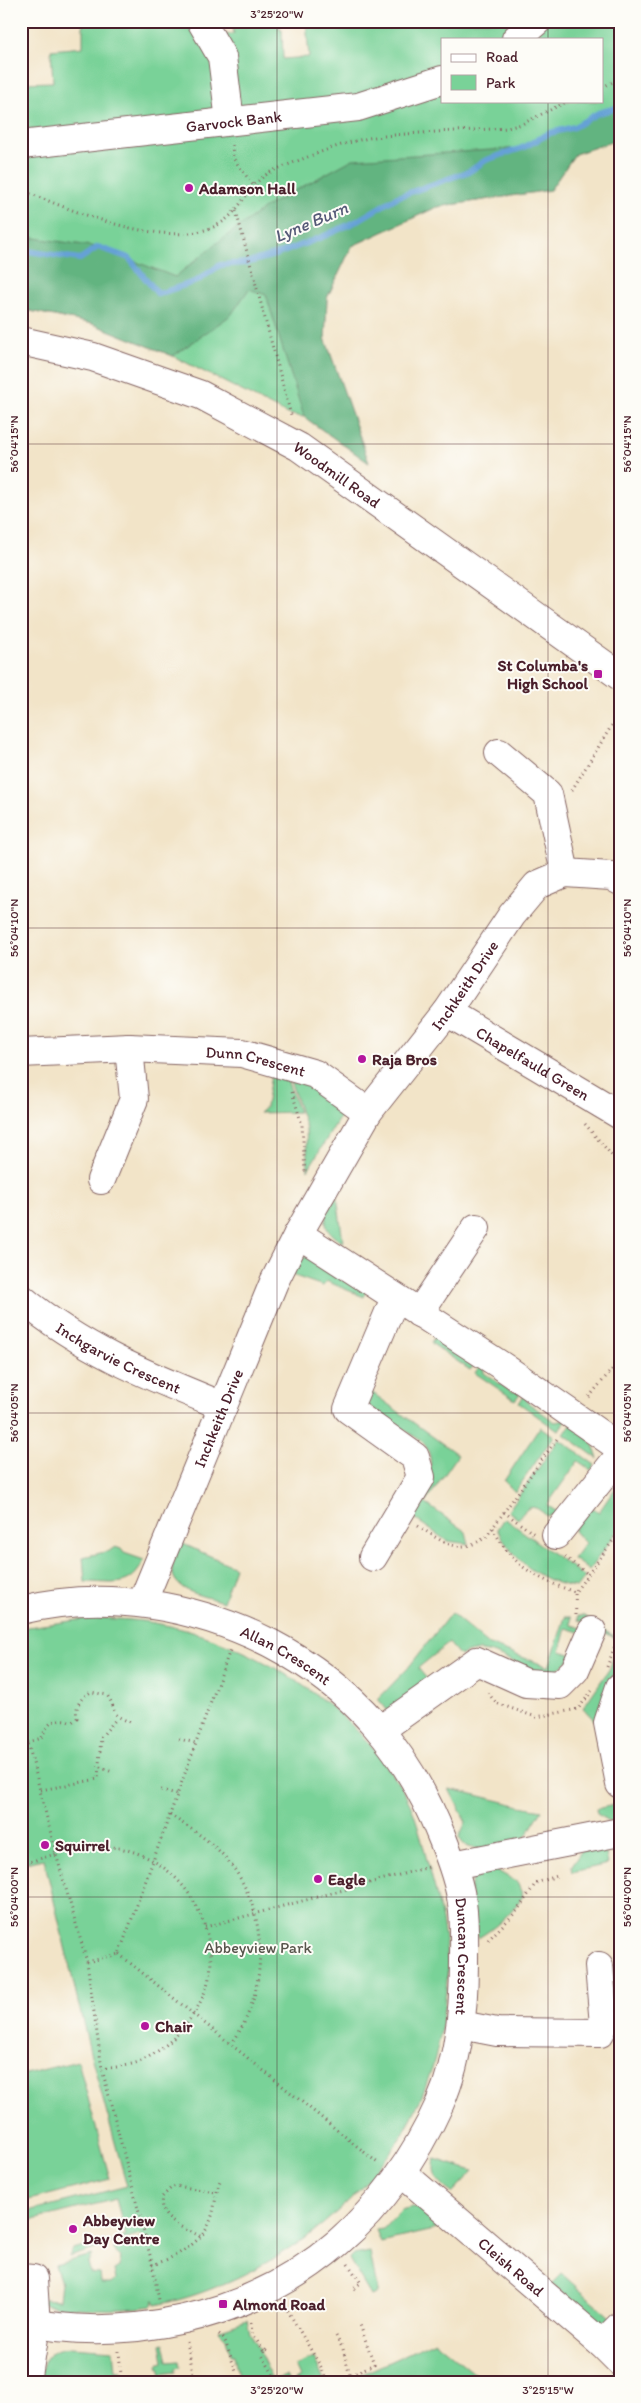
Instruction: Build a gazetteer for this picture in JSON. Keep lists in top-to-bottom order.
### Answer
{
  "streets": {
    "street": [
      "Garvock Bank",
      "Woodmill Road",
      "Inchkeith Drive",
      "Dunn Crescent",
      "Chapelfauld Green",
      "Inchgarvie Crescent",
      "Allan Crescent",
      "Duncan Crescent",
      "Cleish Road"
    ]
  },
  "crossings": [
    ["Inchkeith Drive", "Dunn Crescent"],
    ["Inchkeith Drive", "Chapelfauld Green"],
    ["Inchkeith Drive", "Inchgarvie Crescent"],
    ["Inchkeith Drive", "Allan Crescent"],
    ["Allan Crescent", "Duncan Crescent"],
    ["Duncan Crescent", "Cleish Road"]
  ],
  "water": ["Lyne Burn"],
  "parks": ["Abbeyview Park"],
  "places": {
    "other": [
      "Adamson Hall",
      "Raja Bros",
      "Squirrel",
      "Eagle",
      "Chair",
      "Abbeyview Day Centre"
    ],
    "transit": ["St Columba's High School", "Almond Road"]
  },
  "legend": ["Road", "Park"],
  "coordinates": [
    "3°25'20\"W",
    "56°04'15\"N",
    "56°04'10\"N",
    "56°04'05\"N",
    "56°04'00\"N",
    "3°25'15\"W"
  ]
}
